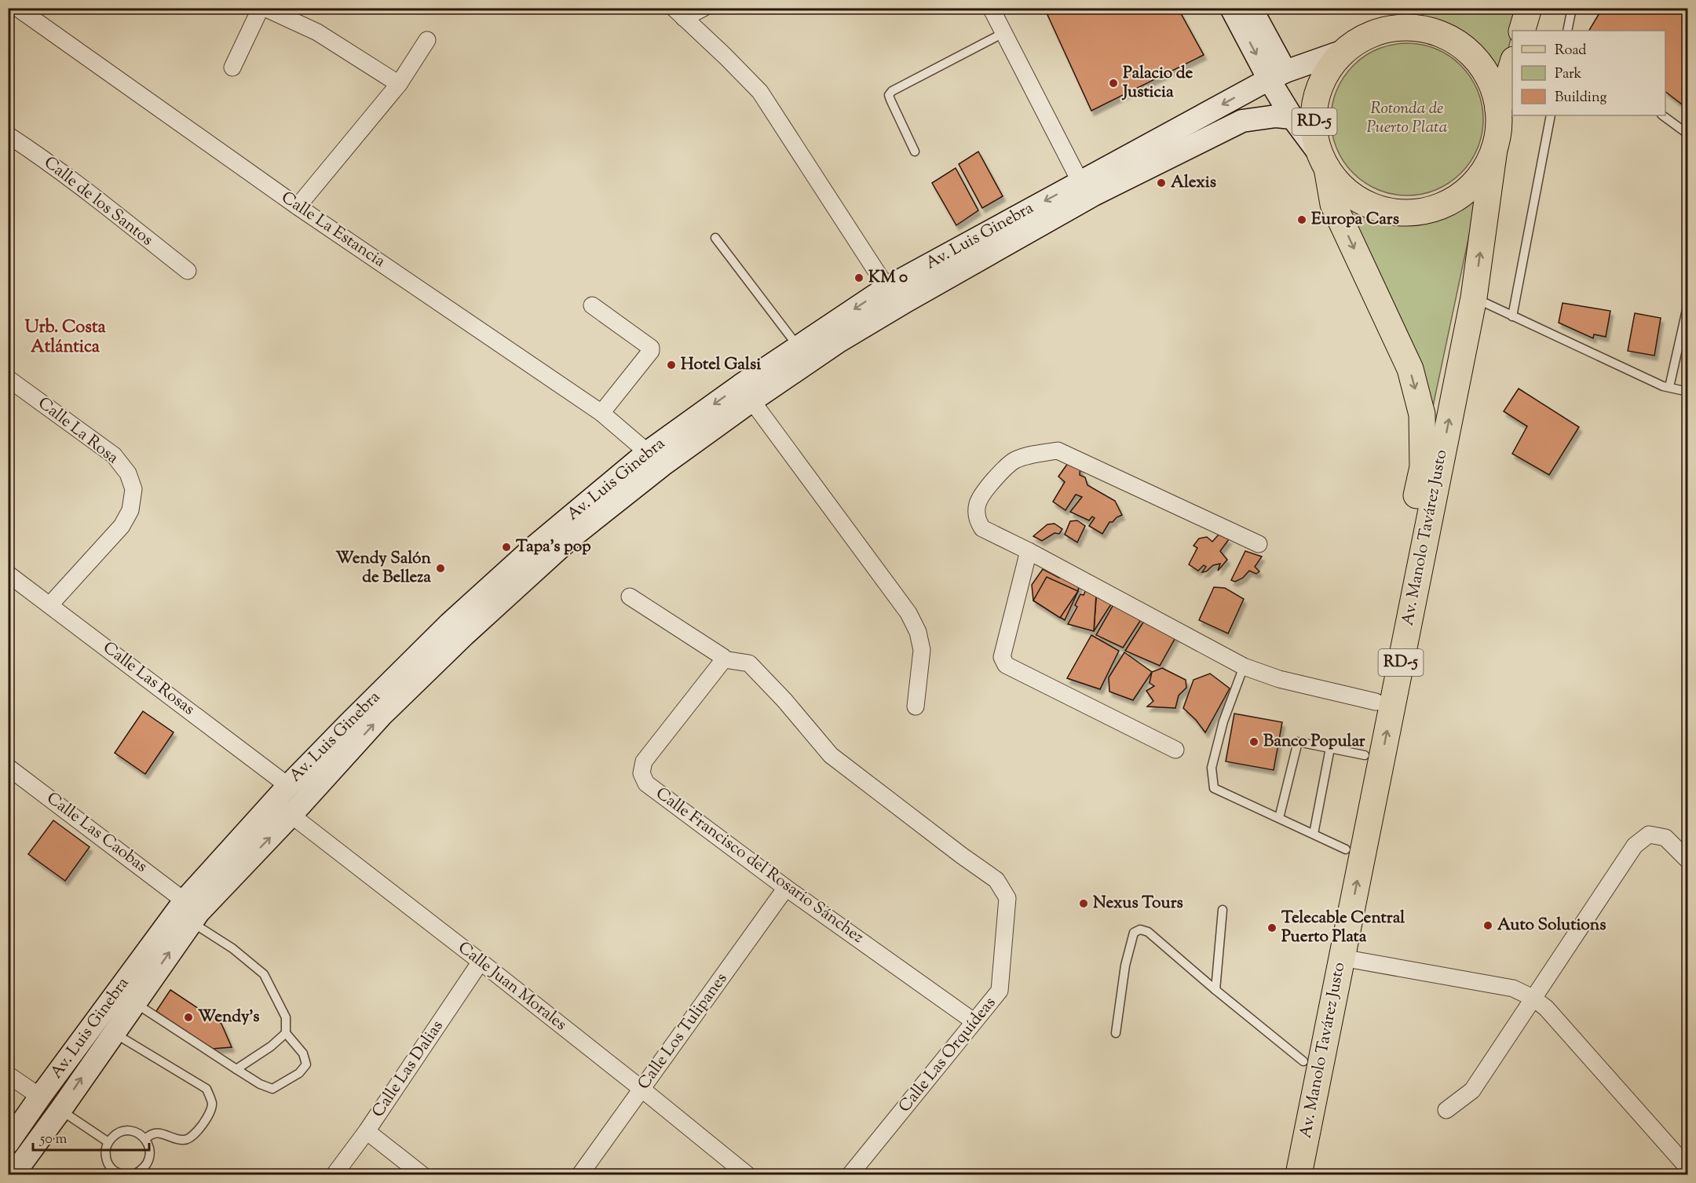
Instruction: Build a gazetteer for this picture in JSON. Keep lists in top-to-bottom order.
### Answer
{
  "streets": {
    "main road": ["RD-5", "Av. Manolo Tavárez Justo"],
    "street": [
      "Calle de los Santos",
      "Calle La Estancia",
      "Av. Luis Ginebra",
      "Calle La Rosa",
      "Calle Las Rosas",
      "Calle Las Caobas",
      "Calle Francisco del Rosario Sánchez",
      "Calle Juan Morales",
      "Calle Los Tulipanes",
      "Calle Las Orquídeas",
      "Calle Las Dalias"
    ]
  },
  "crossings": [
    ["RD-5", "Av. Luis Ginebra"],
    ["RD-5", "Av. Manolo Tavárez Justo"],
    ["Calle La Estancia", "Av. Luis Ginebra"],
    ["Av. Luis Ginebra", "Calle Las Rosas"],
    ["Av. Luis Ginebra", "Calle Las Caobas"],
    ["Av. Luis Ginebra", "Calle Juan Morales"],
    ["Calle La Rosa", "Calle Las Rosas"],
    ["Calle Las Rosas", "Calle Juan Morales"],
    ["Calle Francisco del Rosario Sánchez", "Calle Los Tulipanes"],
    ["Calle Francisco del Rosario Sánchez", "Calle Las Orquídeas"],
    ["Calle Juan Morales", "Calle Los Tulipanes"],
    ["Calle Juan Morales", "Calle Las Dalias"]
  ],
  "districts": ["Urb. Costa Atlántica"],
  "parks": ["Rotonda de Puerto Plata"],
  "places": [
    "Palacio de Justicia",
    "Alexis",
    "Europa Cars",
    "KM 0",
    "Hotel Galsi",
    "Tapa's pop",
    "Wendy Salón de Belleza",
    "Banco Popular",
    "Nexus Tours",
    "Auto Solutions",
    "Telecable Central Puerto Plata",
    "Wendy's"
  ],
  "legend": ["Road", "Park", "Building"],
  "scale_bar": "50 m"
}
